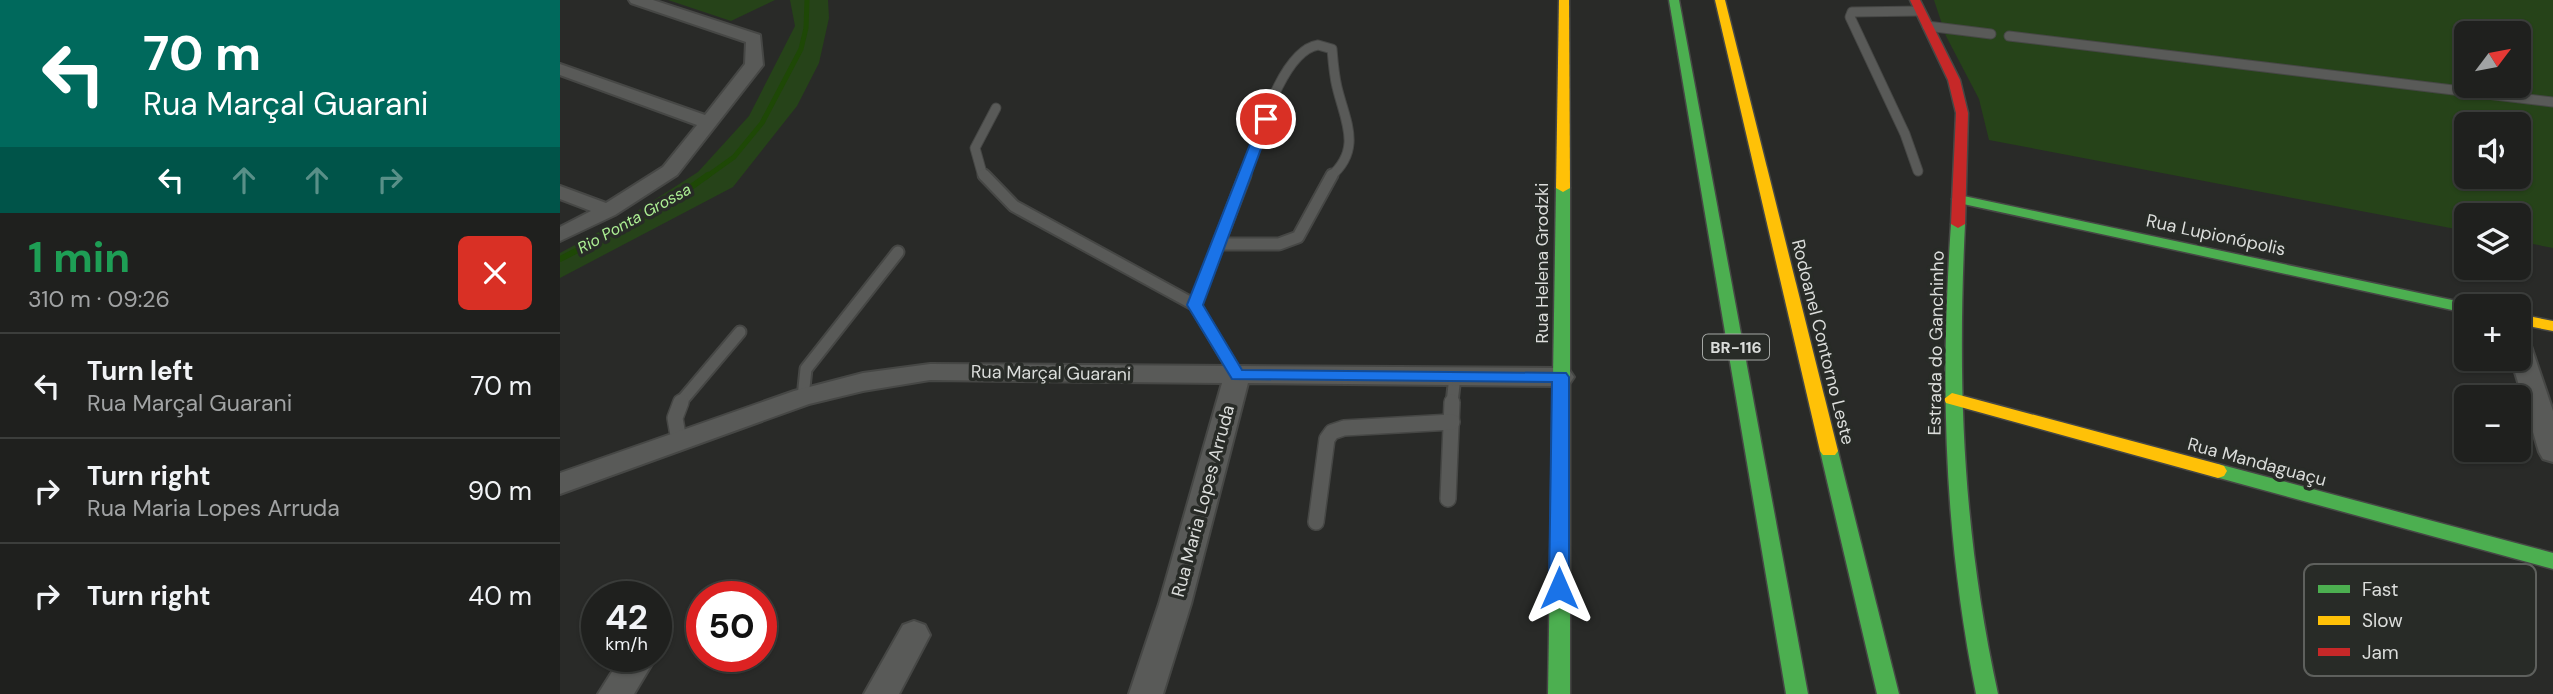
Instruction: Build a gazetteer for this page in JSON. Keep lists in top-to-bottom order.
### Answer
{
  "streets": {
    "main road": [
      "Rua Lupionópolis",
      "Rua Helena Grodzki",
      "Rodoanel Contorno Leste",
      "Estrada do Ganchinho",
      "BR-116",
      "Rua Mandaguaçu"
    ],
    "street": ["Rua Marçal Guarani", "Rua Maria Lopes Arruda"]
  },
  "crossings": [
    ["Rua Lupionópolis", "Estrada do Ganchinho"],
    ["Rua Helena Grodzki", "Rua Marçal Guarani"],
    ["Estrada do Ganchinho", "Rua Mandaguaçu"],
    ["Rua Marçal Guarani", "Rua Maria Lopes Arruda"]
  ],
  "water": ["Rio Ponta Grossa"],
  "legend": ["Fast", "Slow", "Jam"],
  "north": "top right",
  "page": {
    "turn": ["70 m", "Rua Marçal Guarani"],
    "map_buttons": ["+", "−"],
    "heading": ["1 min", "310 m · 09:26"],
    "list": [
      {
        "name": "Turn left",
        "note": "Rua Marçal Guarani",
        "value": "70 m"
      },
      {
        "name": "Turn right",
        "note": "Rua Maria Lopes Arruda",
        "value": "90 m"
      },
      {
        "name": "Turn right",
        "value": "40 m"
      }
    ],
    "speed": "42 km/h",
    "limit": "50"
  }
}
